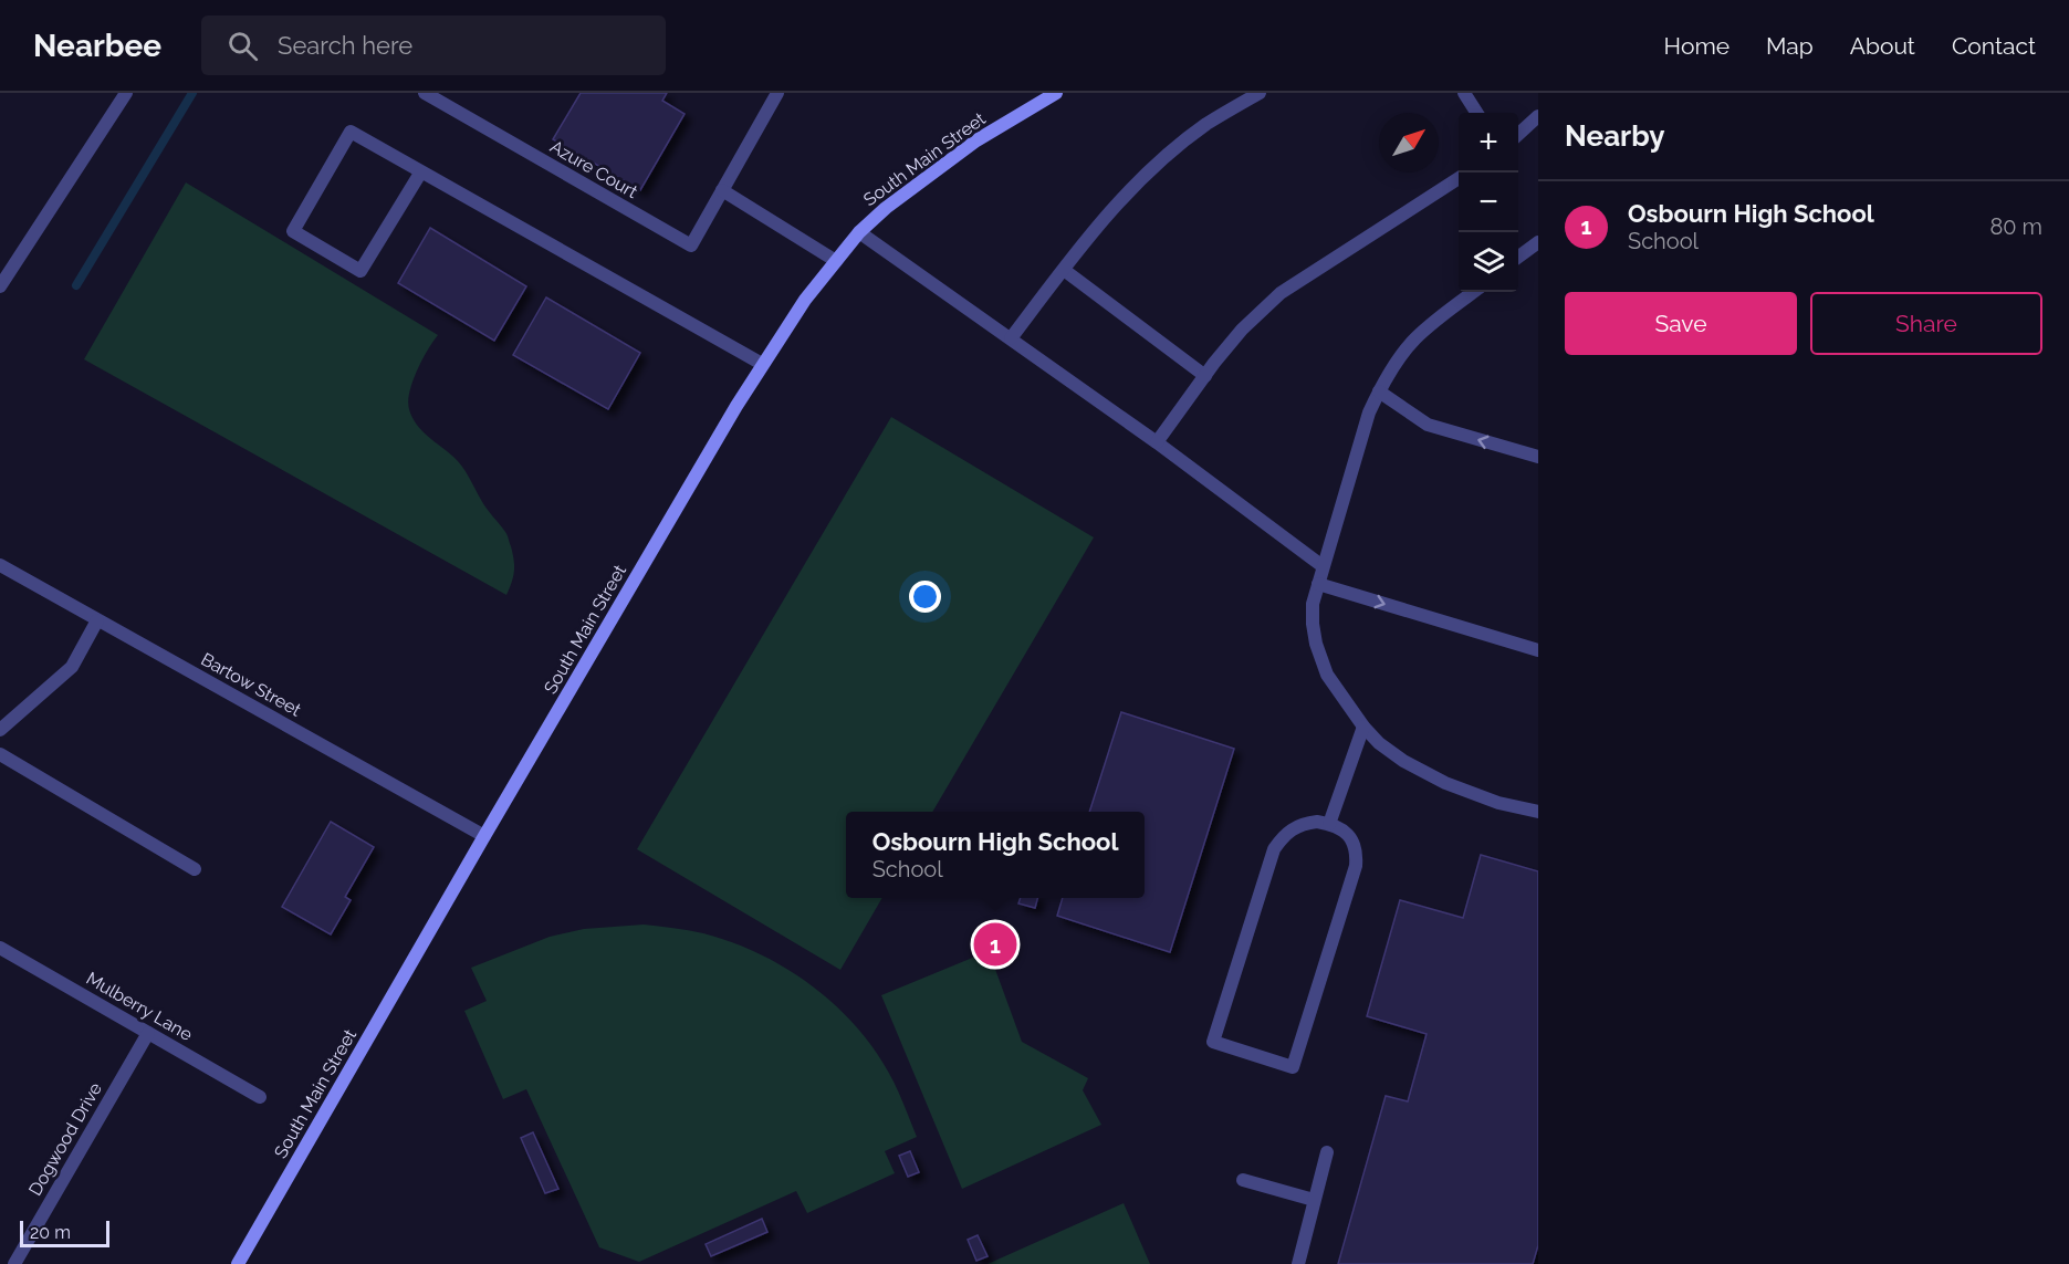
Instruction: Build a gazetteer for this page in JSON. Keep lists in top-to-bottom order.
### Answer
{
  "streets": {
    "street": [
      "South Main Street",
      "Azure Court",
      "Bartow Street",
      "Mulberry Lane",
      "Dogwood Drive"
    ]
  },
  "crossings": [
    ["South Main Street", "Bartow Street"],
    ["Mulberry Lane", "Dogwood Drive"]
  ],
  "scale_bar": "20 m",
  "north": "top right",
  "page": {
    "header": "Nearbee",
    "search": "Search here",
    "nav": [
      "Home",
      "Map",
      "About",
      "Contact"
    ],
    "heading": "Nearby",
    "map_buttons": ["+", "−"],
    "list": [
      {
        "mark": "1",
        "name": "Osbourn High School",
        "note": "School",
        "value": "80 m"
      }
    ],
    "buttons": ["Save", "Share"],
    "popup": ["Osbourn High School", "School"],
    "pins": "1",
    "scale": "20 m"
  }
}
